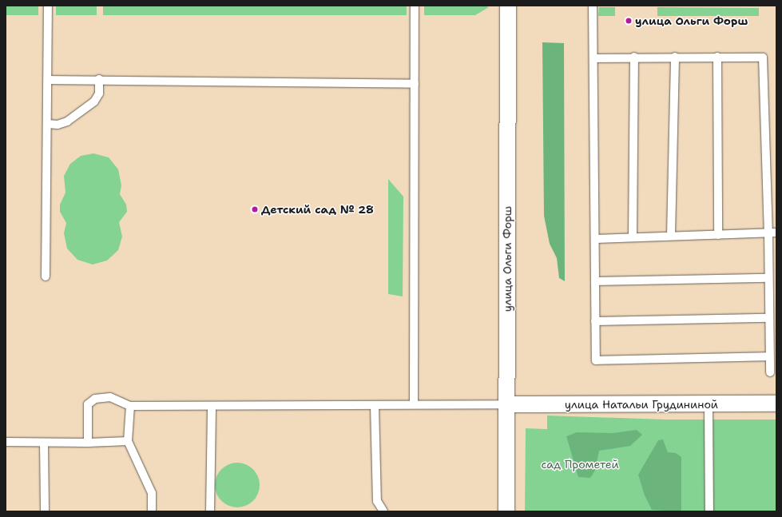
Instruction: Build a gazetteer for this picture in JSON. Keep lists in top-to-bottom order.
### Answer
{
  "streets": {
    "street": ["улица Ольги Форш", "улица Натальи Грудининой"]
  },
  "crossings": [
    ["улица Ольги Форш", "улица Натальи Грудининой"]
  ],
  "parks": ["сад Прометей"],
  "places": ["улица Ольги Форш", "Детский сад № 28"]
}
